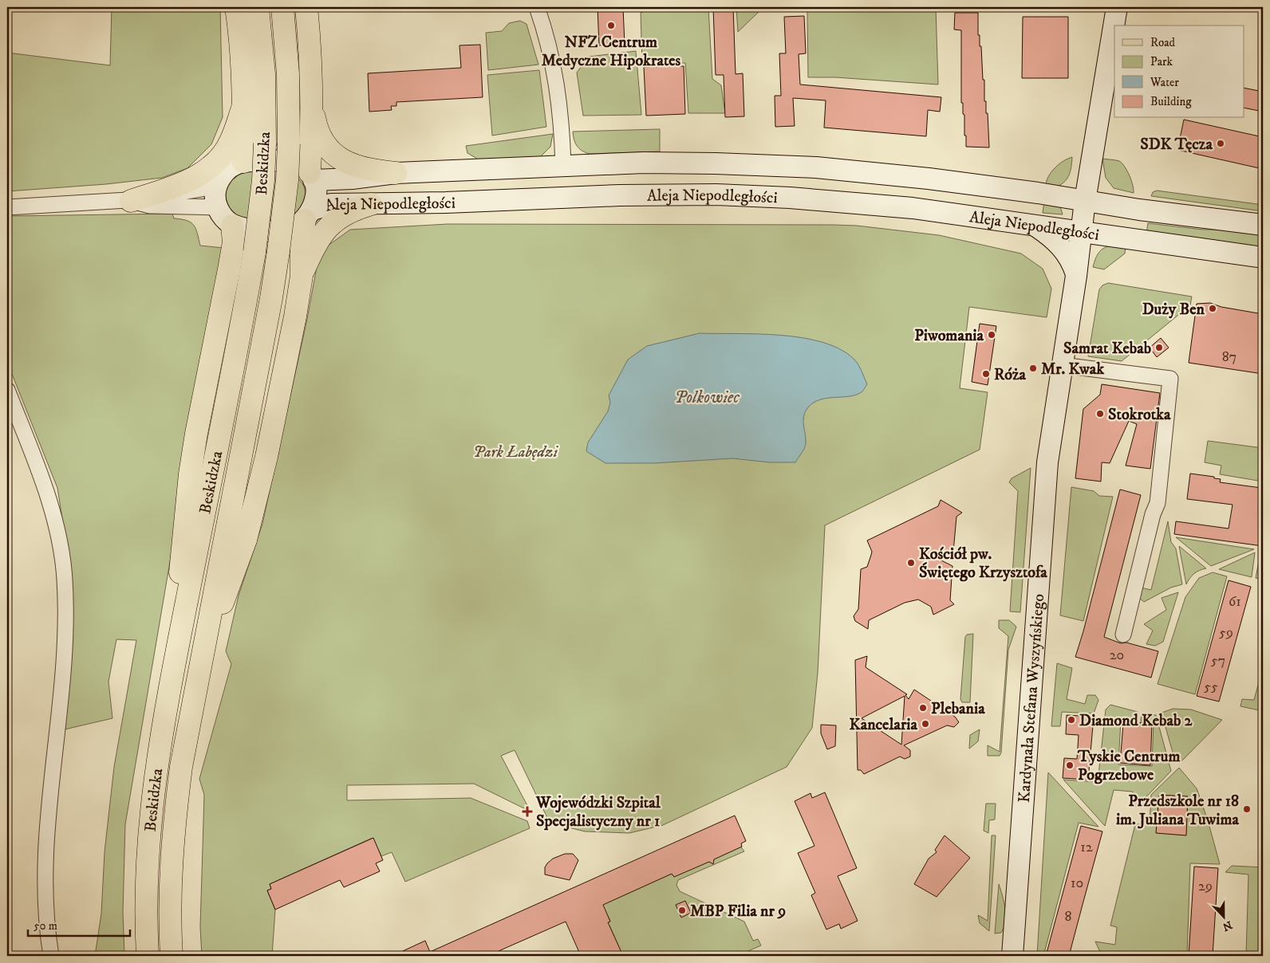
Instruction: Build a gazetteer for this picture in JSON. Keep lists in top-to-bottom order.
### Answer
{
  "streets": {
    "main road": ["Beskidzka"],
    "street": ["Aleja Niepodległości", "Kardynała Stefana Wyszyńskiego"]
  },
  "crossings": [
    ["Aleja Niepodległości", "Kardynała Stefana Wyszyńskiego"]
  ],
  "water": ["Polkowiec"],
  "parks": ["Park Łabędzi"],
  "places": {
    "other": [
      "NFZ Centrum Medyczne Hipokrates",
      "SDK Tęcza",
      "Duży Ben",
      "Piwomania",
      "Samrat Kebab",
      "Mr. Kwak",
      "Róża",
      "Stokrotka",
      "Kościół pw. Świętego Krzysztofa",
      "Plebania",
      "Diamond Kebab 2",
      "Kancelaria",
      "Tyskie Centrum Pogrzebowe",
      "Przedszkole nr 18 im. Juliana Tuwima",
      "MBP Filia nr 9"
    ],
    "health": ["Wojewódzki Szpital Specjalistyczny nr 1"]
  },
  "house_numbers": [
    "87",
    "61",
    "59",
    "20",
    "57",
    "55",
    "12",
    "10",
    "29",
    "8"
  ],
  "legend": [
    "Road",
    "Park",
    "Water",
    "Building"
  ],
  "scale_bar": "50 m",
  "north": "bottom"
}
